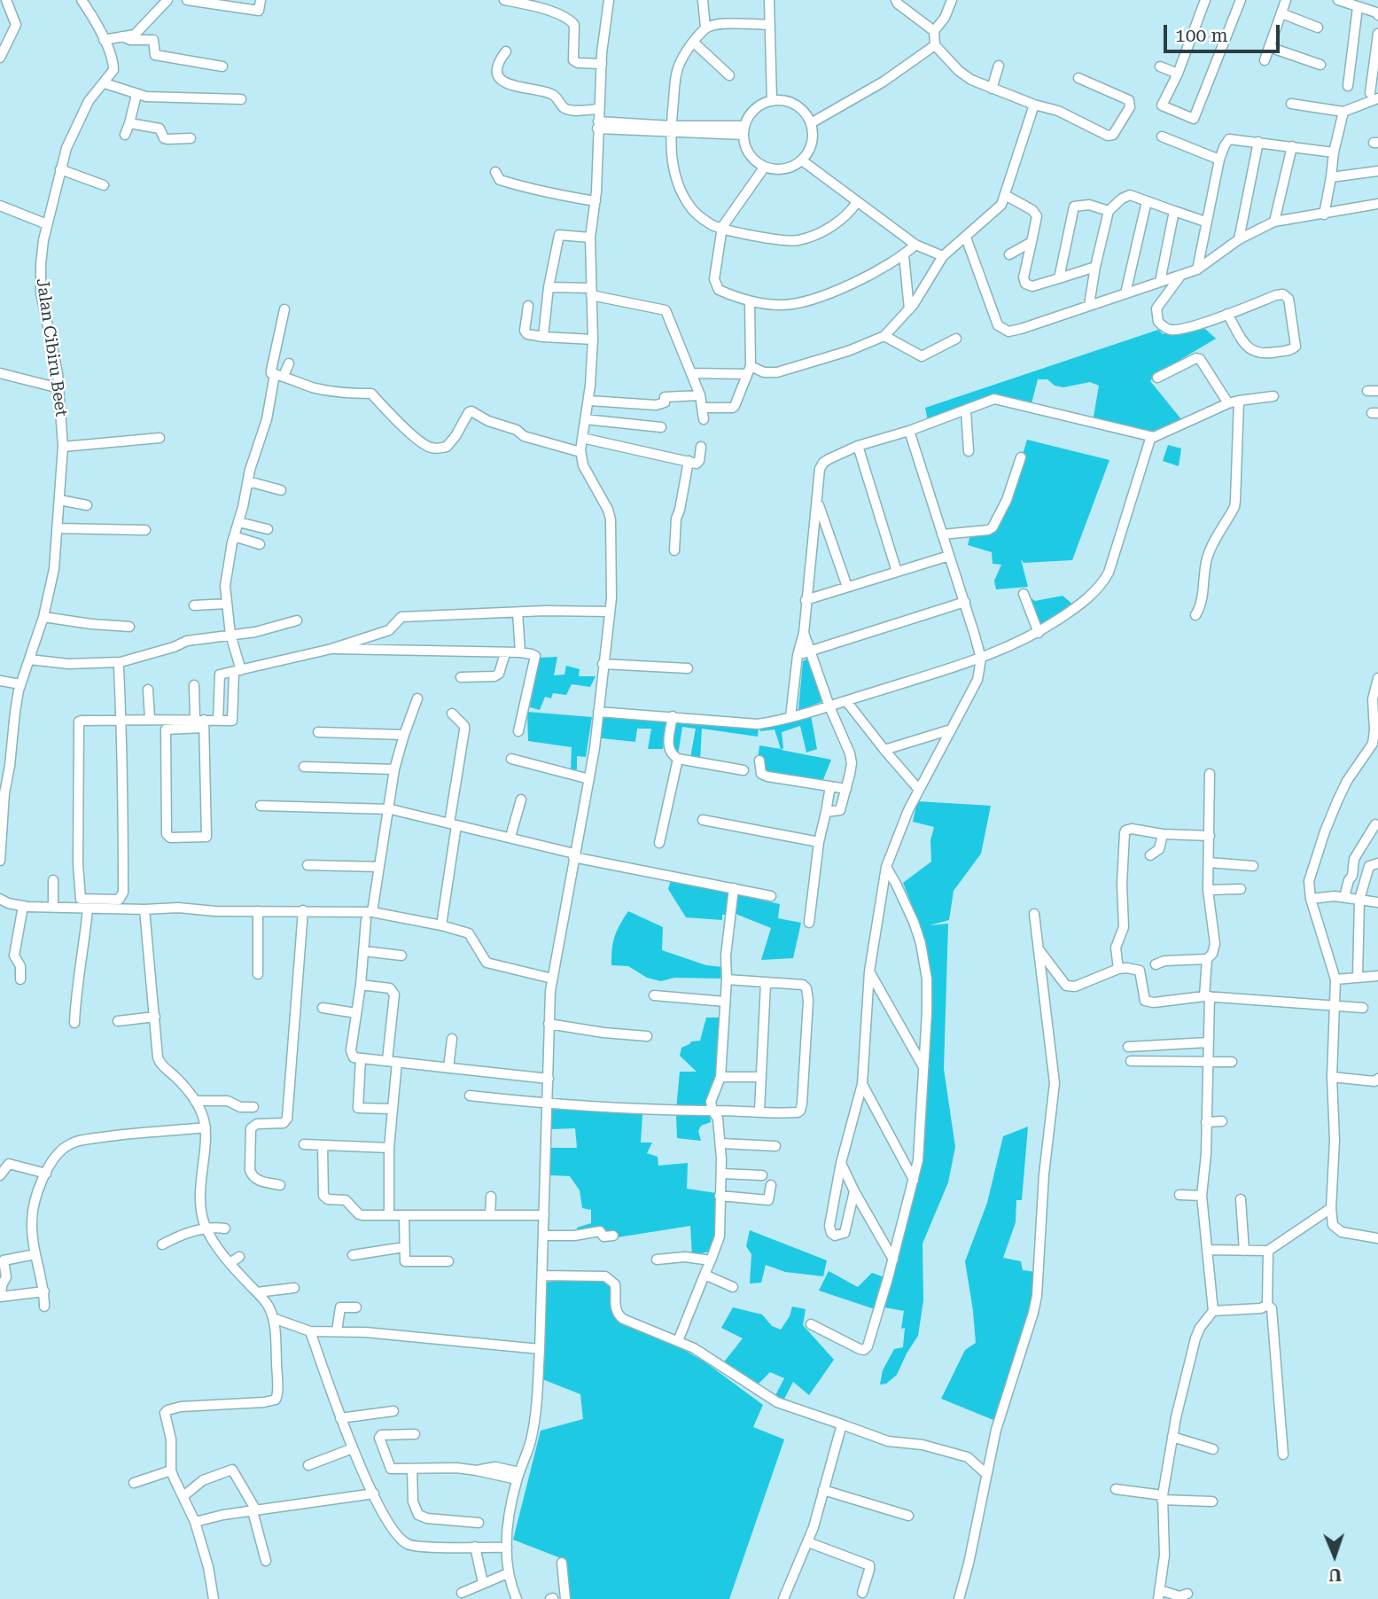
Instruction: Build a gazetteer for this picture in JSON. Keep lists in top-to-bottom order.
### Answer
{
  "streets": {
    "street": ["Jalan Cibiru Beet"]
  },
  "scale_bar": "100 m",
  "north": "bottom"
}
